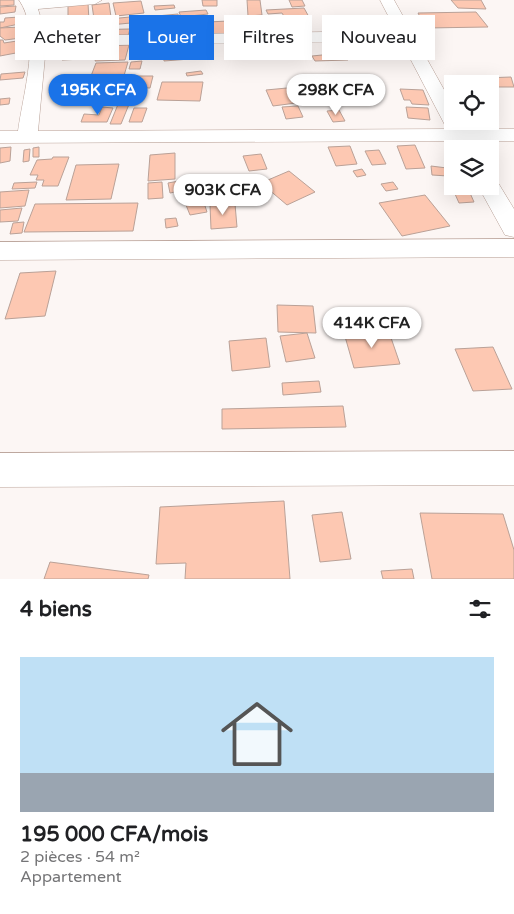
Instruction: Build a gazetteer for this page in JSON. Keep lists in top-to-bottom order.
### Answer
{
  "page": {
    "chip": [
      "Acheter",
      "Louer",
      "Filtres",
      "Nouveau"
    ],
    "price": [
      "195K CFA",
      "298K CFA",
      "903K CFA",
      "414K CFA"
    ],
    "heading": "4 biens",
    "list": [
      {
        "name": "195 000 CFA/mois",
        "note": "2 pièces · 54 m² · Appartement"
      }
    ]
  }
}
